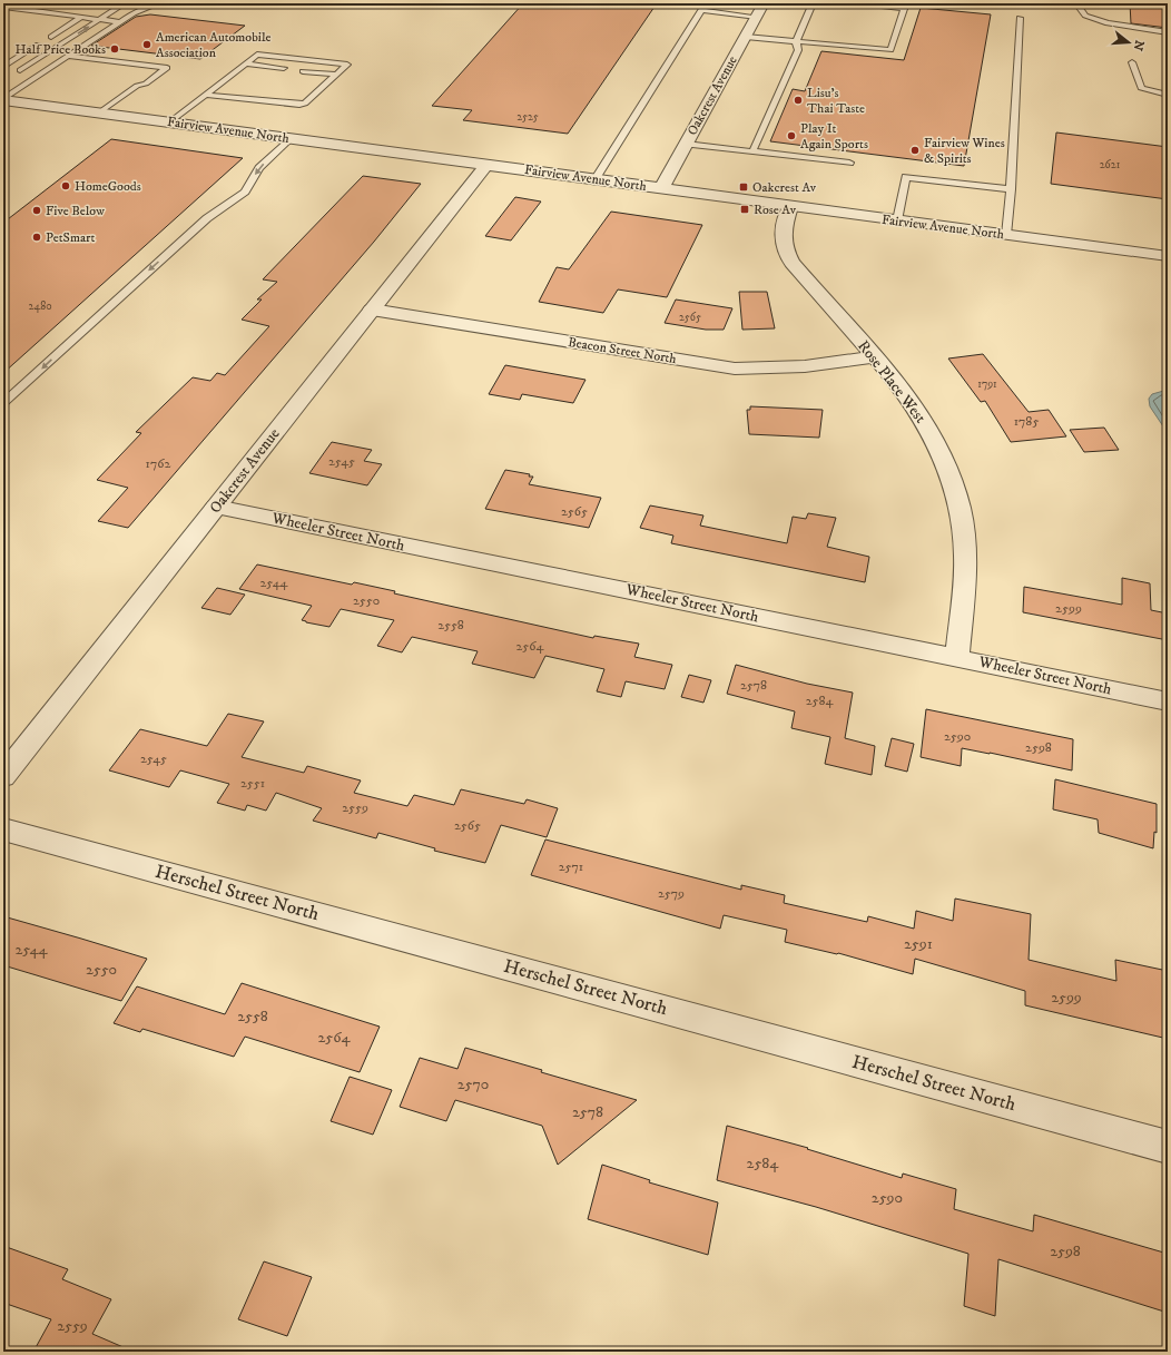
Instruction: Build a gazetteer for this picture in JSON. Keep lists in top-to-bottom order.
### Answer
{
  "streets": {
    "street": [
      "Oakcrest Avenue",
      "Fairview Avenue North",
      "Beacon Street North",
      "Rose Place West",
      "Wheeler Street North",
      "Herschel Street North"
    ]
  },
  "crossings": [
    ["Oakcrest Avenue", "Fairview Avenue North"],
    ["Oakcrest Avenue", "Beacon Street North"],
    ["Oakcrest Avenue", "Wheeler Street North"],
    ["Fairview Avenue North", "Rose Place West"],
    ["Beacon Street North", "Rose Place West"],
    ["Rose Place West", "Wheeler Street North"]
  ],
  "places": {
    "other": [
      "American Automobile Association",
      "Half Price Books",
      "Lisu's Thai Taste",
      "Play It Again Sports",
      "Fairview Wines & Spirits",
      "HomeGoods",
      "Five Below",
      "PetSmart"
    ],
    "transit": ["Oakcrest Av", "Rose Av"]
  },
  "house_numbers": [
    "2525",
    "2621",
    "2480",
    "2565",
    "1791",
    "1785",
    "2545",
    "1762",
    "2565",
    "2544",
    "2550",
    "2599",
    "2558",
    "2564",
    "2578",
    "2584",
    "2590",
    "2598",
    "2545",
    "2551",
    "2559",
    "2565",
    "2571",
    "2579",
    "2591",
    "2544",
    "2550",
    "2599",
    "2558",
    "2564",
    "2570",
    "2578",
    "2584",
    "2590",
    "2598",
    "2559"
  ],
  "north": "right"
}
